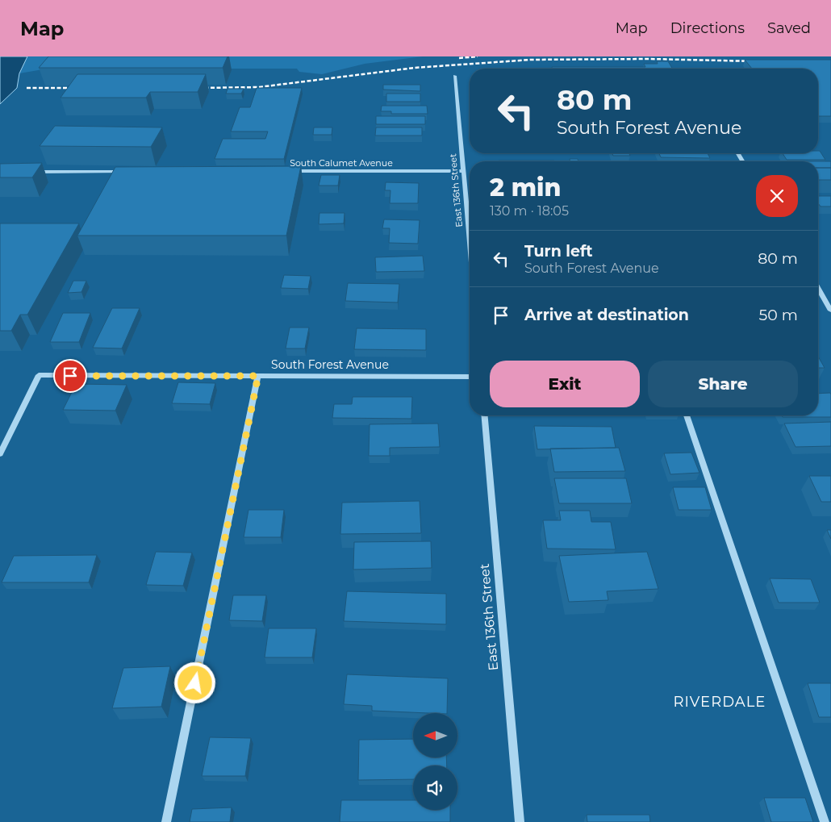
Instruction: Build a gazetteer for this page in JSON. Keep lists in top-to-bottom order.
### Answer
{
  "streets": {
    "street": ["South Calumet Avenue", "East 136th Street", "South Forest Avenue"]
  },
  "crossings": [
    ["South Calumet Avenue", "East 136th Street"]
  ],
  "districts": ["RIVERDALE"],
  "north": "left",
  "page": {
    "header": "Map",
    "nav": ["Map", "Directions", "Saved"],
    "turn": ["80 m", "South Forest Avenue"],
    "heading": ["2 min", "130 m · 18:05"],
    "list": [
      {
        "name": "Turn left",
        "note": "South Forest Avenue",
        "value": "80 m"
      },
      {
        "name": "Arrive at destination",
        "value": "50 m"
      }
    ],
    "buttons": ["Exit", "Share"]
  }
}
